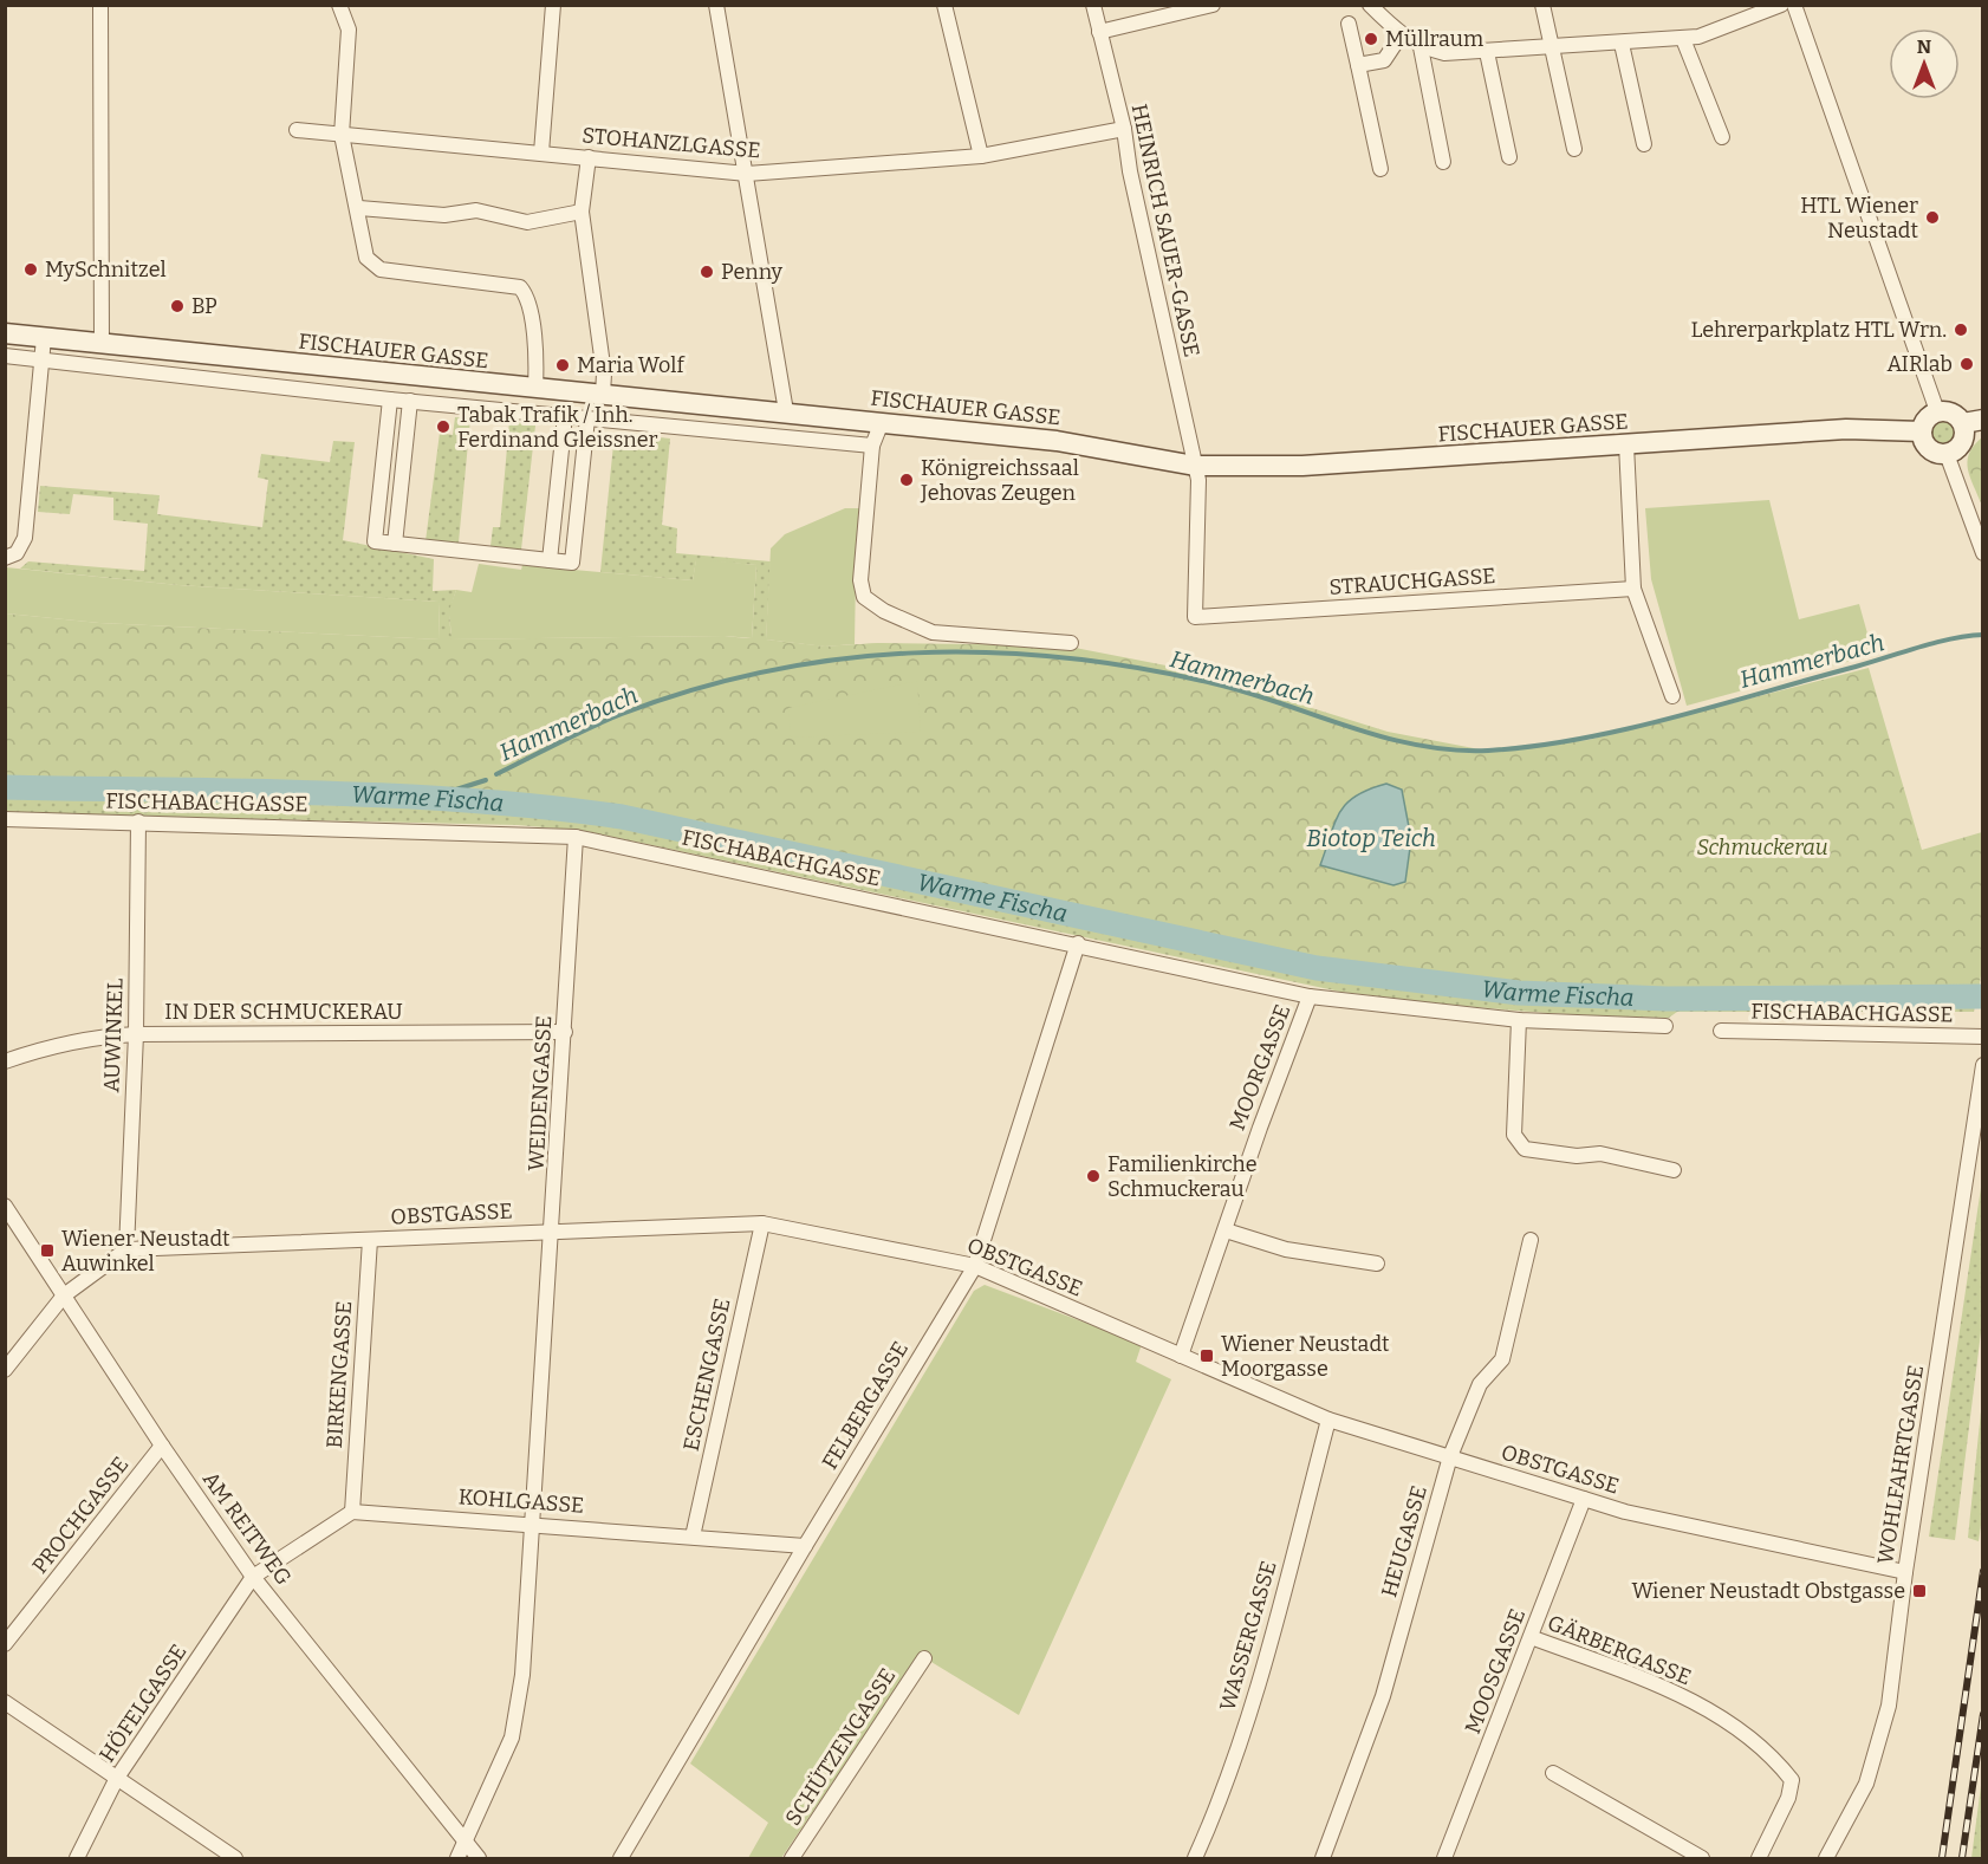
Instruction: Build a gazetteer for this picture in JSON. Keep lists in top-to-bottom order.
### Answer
{
  "streets": {
    "main road": ["FISCHAUER GASSE"],
    "street": [
      "STOHANZLGASSE",
      "HEINRICH SAUER-GASSE",
      "STRAUCHGASSE",
      "FISCHABACHGASSE",
      "IN DER SCHMUCKERAU",
      "AUWINKEL",
      "MOORGASSE",
      "WEIDENGASSE",
      "OBSTGASSE",
      "BIRKENGASSE",
      "ESCHENGASSE",
      "FELBERGASSE",
      "WOHLFAHRTGASSE",
      "KOHLGASSE",
      "PROCHGASSE",
      "AM REITWEG",
      "HEUGASSE",
      "WASSERGASSE",
      "GÄRBERGASSE",
      "MOOSGASSE",
      "HÖFELGASSE",
      "SCHÜTZENGASSE"
    ]
  },
  "crossings": [
    ["STOHANZLGASSE", "HEINRICH SAUER-GASSE"],
    ["HEINRICH SAUER-GASSE", "FISCHAUER GASSE"],
    ["HEINRICH SAUER-GASSE", "STRAUCHGASSE"],
    ["FISCHABACHGASSE", "AUWINKEL"],
    ["FISCHABACHGASSE", "MOORGASSE"],
    ["FISCHABACHGASSE", "WEIDENGASSE"],
    ["FISCHABACHGASSE", "FELBERGASSE"],
    ["IN DER SCHMUCKERAU", "AUWINKEL"],
    ["IN DER SCHMUCKERAU", "WEIDENGASSE"],
    ["AUWINKEL", "OBSTGASSE"],
    ["MOORGASSE", "OBSTGASSE"],
    ["WEIDENGASSE", "OBSTGASSE"],
    ["WEIDENGASSE", "KOHLGASSE"],
    ["WEIDENGASSE", "AM REITWEG"],
    ["OBSTGASSE", "BIRKENGASSE"],
    ["OBSTGASSE", "ESCHENGASSE"],
    ["OBSTGASSE", "FELBERGASSE"],
    ["OBSTGASSE", "WOHLFAHRTGASSE"],
    ["OBSTGASSE", "HEUGASSE"],
    ["OBSTGASSE", "WASSERGASSE"],
    ["OBSTGASSE", "MOOSGASSE"],
    ["BIRKENGASSE", "KOHLGASSE"],
    ["ESCHENGASSE", "KOHLGASSE"],
    ["FELBERGASSE", "KOHLGASSE"],
    ["PROCHGASSE", "AM REITWEG"],
    ["AM REITWEG", "HÖFELGASSE"],
    ["GÄRBERGASSE", "MOOSGASSE"]
  ],
  "water": ["Hammerbach", "Warme Fischa", "Biotop Teich"],
  "parks": ["Schmuckerau"],
  "places": {
    "other": [
      "Müllraum",
      "HTL Wiener Neustadt",
      "MySchnitzel",
      "Penny",
      "BP",
      "Lehrerparkplatz HTL Wrn.",
      "AIRlab",
      "Maria Wolf",
      "Tabak Trafik / Inh. Ferdinand Gleissner",
      "Königreichssaal Jehovas Zeugen",
      "Familienkirche Schmuckerau"
    ],
    "transit": ["Wiener Neustadt Auwinkel", "Wiener Neustadt Moorgasse", "Wiener Neustadt Obstgasse"]
  },
  "north": "top"
}
